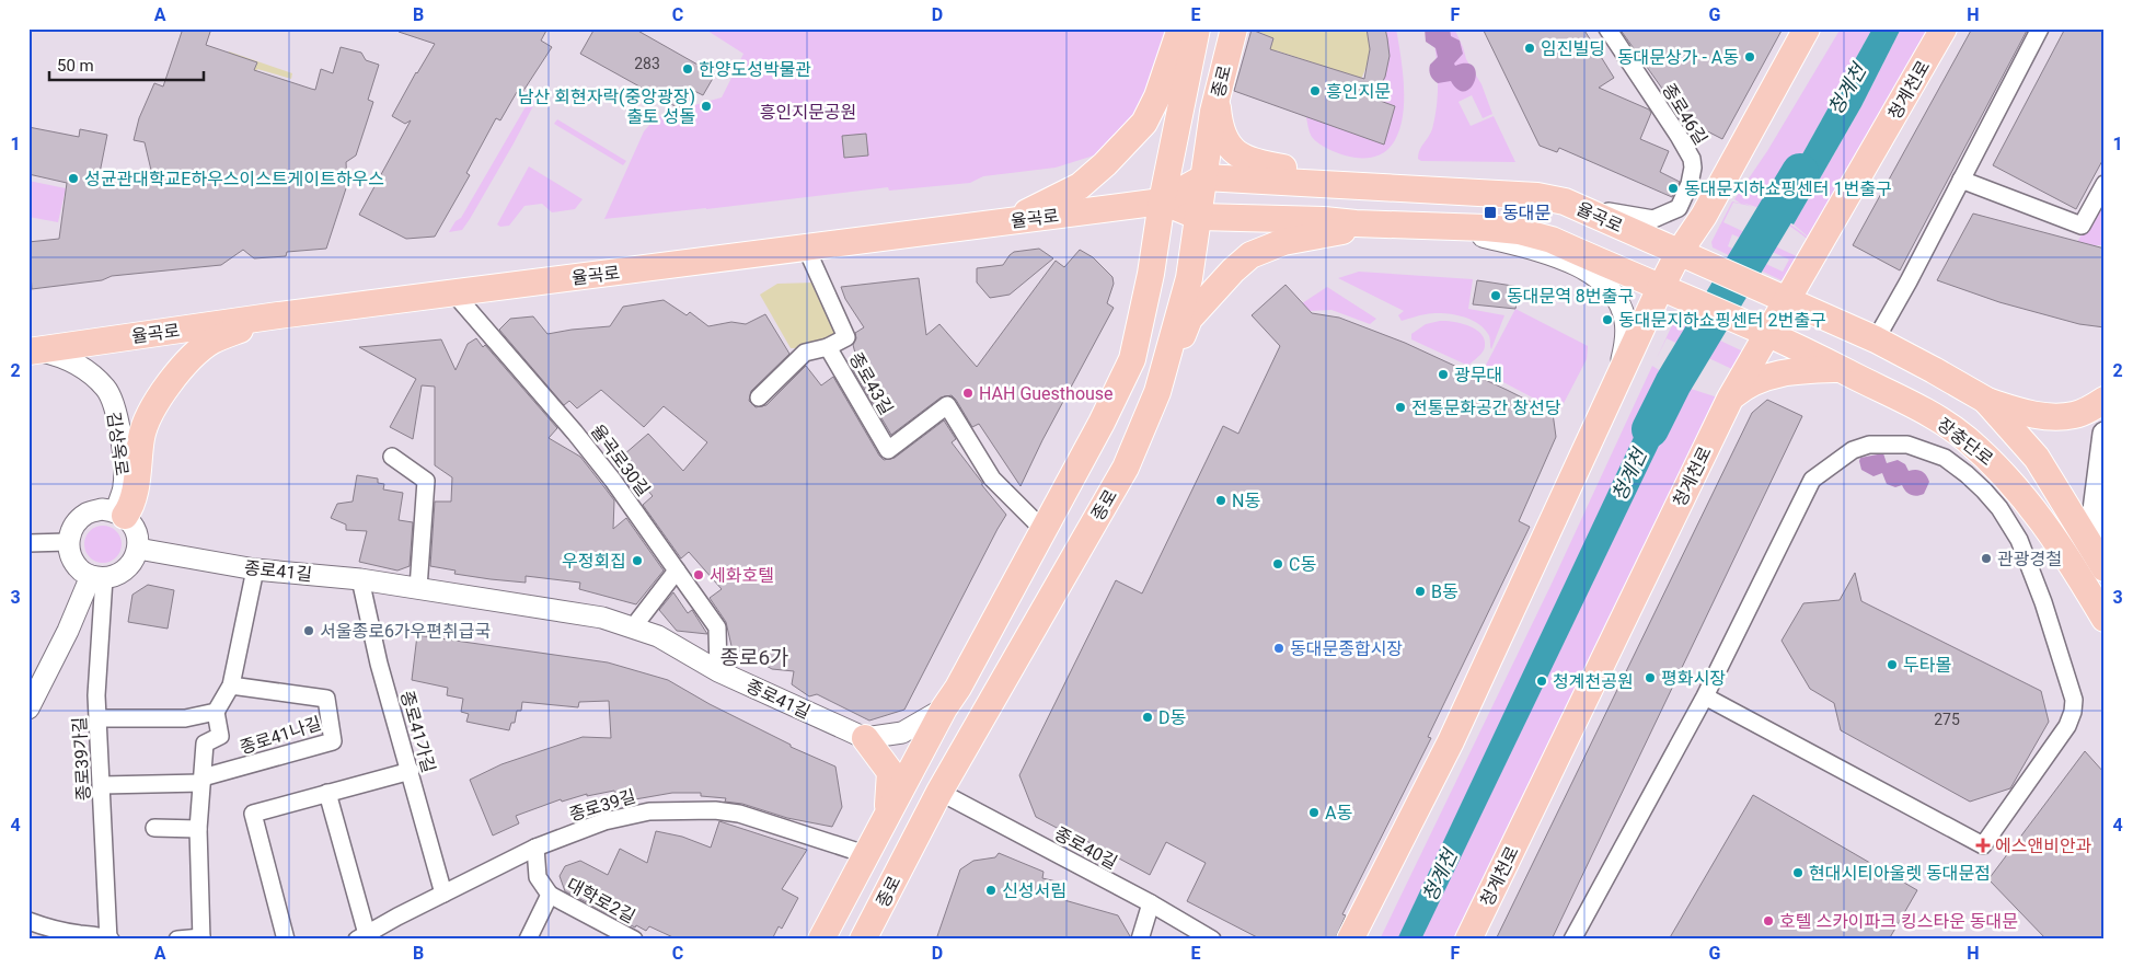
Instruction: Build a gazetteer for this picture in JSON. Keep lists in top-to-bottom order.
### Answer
{
  "streets": {
    "main road": [
      "종로",
      "청계천로",
      "율곡로",
      "장충단로"
    ],
    "street": [
      "종로46길",
      "종로43길",
      "김상옥로",
      "율곡로30길",
      "종로41길",
      "종로41가길",
      "종로41나길",
      "종로39가길",
      "종로39길",
      "종로40길",
      "대학로2길"
    ]
  },
  "crossings": [
    ["종로", "율곡로"],
    ["종로", "종로43길"],
    ["종로", "종로39길"],
    ["종로", "종로40길"],
    ["청계천로", "장충단로"],
    ["율곡로", "종로43길"],
    ["율곡로", "장충단로"],
    ["율곡로", "김상옥로"],
    ["율곡로", "율곡로30길"],
    ["김상옥로", "종로41길"],
    ["김상옥로", "종로39가길"],
    ["율곡로30길", "종로41길"],
    ["종로41길", "종로41가길"],
    ["종로41길", "종로39가길"],
    ["종로41가길", "종로39길"]
  ],
  "districts": ["종로6가"],
  "water": ["청계천"],
  "parks": ["흥인지문공원"],
  "places": {
    "other": [
      "임진빌딩",
      "동대문상가 - A동",
      "한양도성박물관",
      "흥인지문",
      "남산 회현자락(중앙광장) 출토 성돌",
      "성균관대학교E하우스이스트게이트하우스",
      "동대문지하쇼핑센터 1번출구",
      "동대문역 8번출구",
      "동대문지하쇼핑센터 2번출구",
      "광무대",
      "HAH Guesthouse",
      "전통문화공간 창선당",
      "N동",
      "관광경철",
      "우정회집",
      "C동",
      "세화호텔",
      "B동",
      "서울종로6가우편취급국",
      "동대문종합시장",
      "두타몰",
      "평화시장",
      "청계천공원",
      "D동",
      "A동",
      "현대시티아울렛 동대문점",
      "신성서림",
      "호텔 스카이파크 킹스타운 동대문"
    ],
    "transit": ["동대문"],
    "health": ["에스앤비안과"]
  },
  "house_numbers": ["283", "275"],
  "scale_bar": "50 m",
  "grid": {
    "columns": [
      "A",
      "B",
      "C",
      "D",
      "E",
      "F",
      "G",
      "H"
    ],
    "rows": [
      "1",
      "2",
      "3",
      "4"
    ]
  }
}
